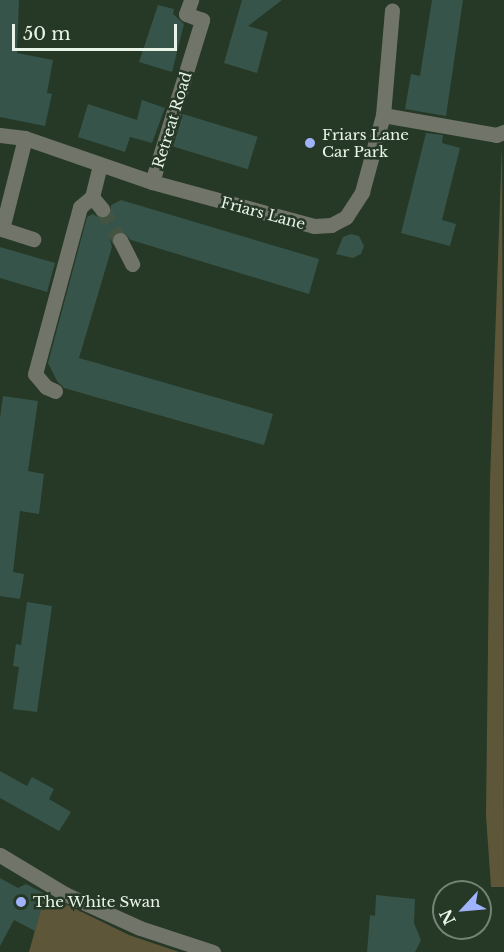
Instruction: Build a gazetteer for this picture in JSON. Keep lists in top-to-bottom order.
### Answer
{
  "streets": {
    "street": ["Retreat Road", "Friars Lane"]
  },
  "crossings": [
    ["Retreat Road", "Friars Lane"]
  ],
  "places": ["Friars Lane Car Park", "The White Swan"],
  "scale_bar": "50 m",
  "north": "bottom left"
}
